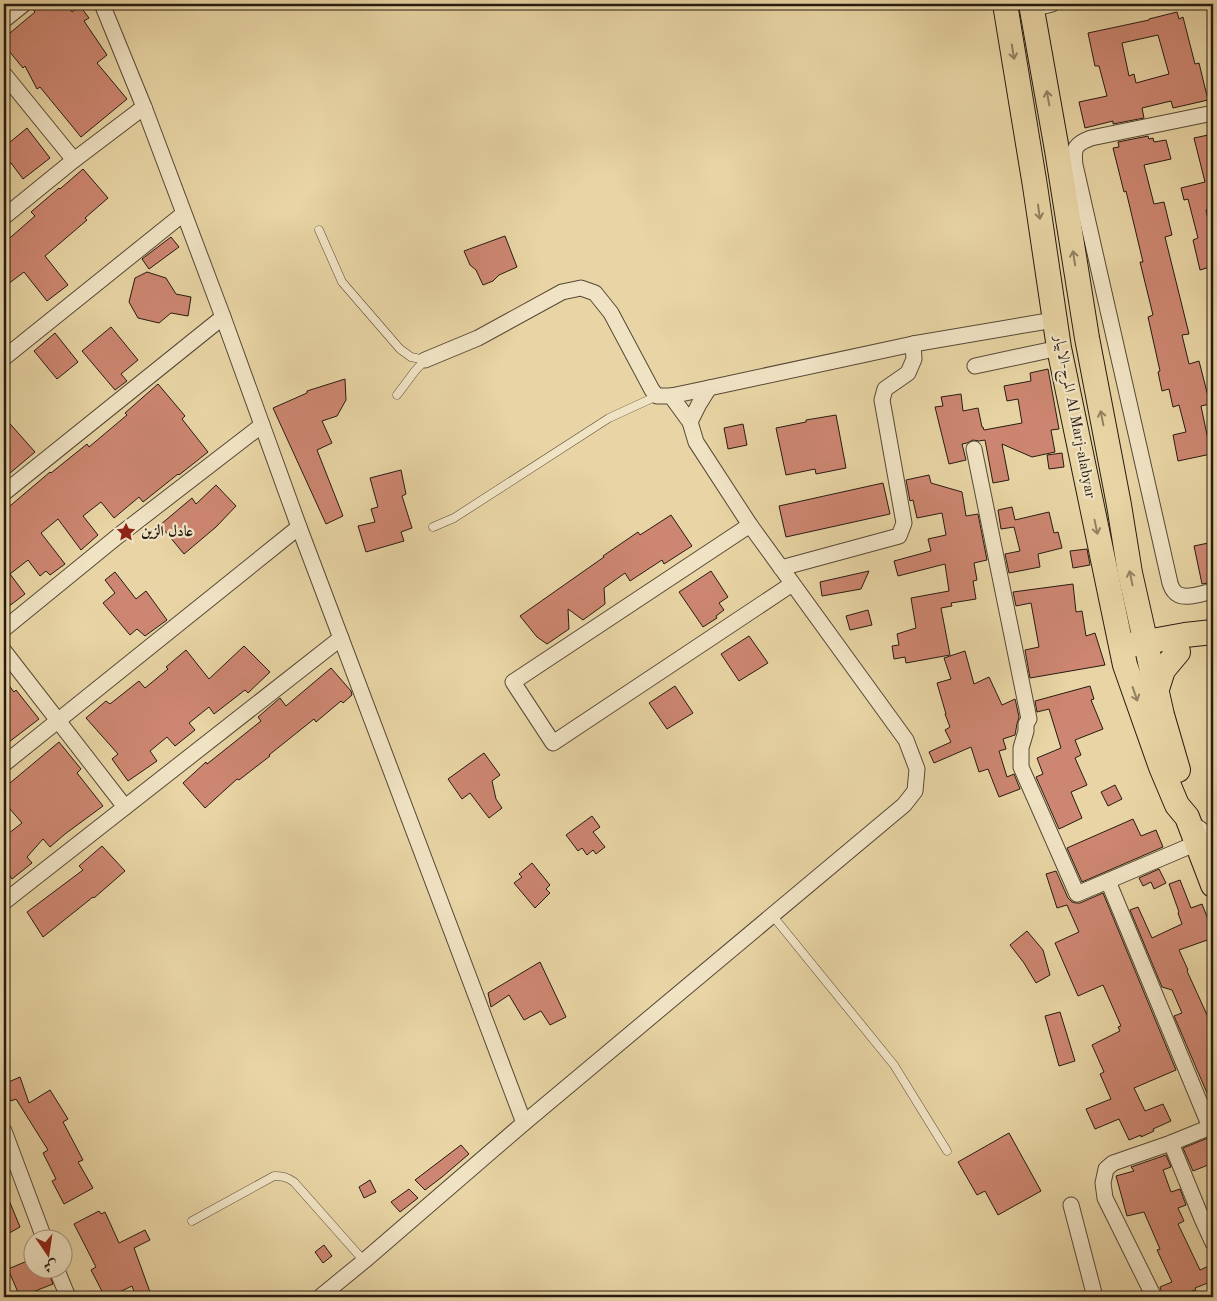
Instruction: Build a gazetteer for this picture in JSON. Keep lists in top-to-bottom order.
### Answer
{
  "streets": {
    "main road": ["المرج-الابيار Al Marj-alabyar"]
  },
  "places": {
    "place": ["عادل الزين"]
  },
  "north": "bottom"
}
